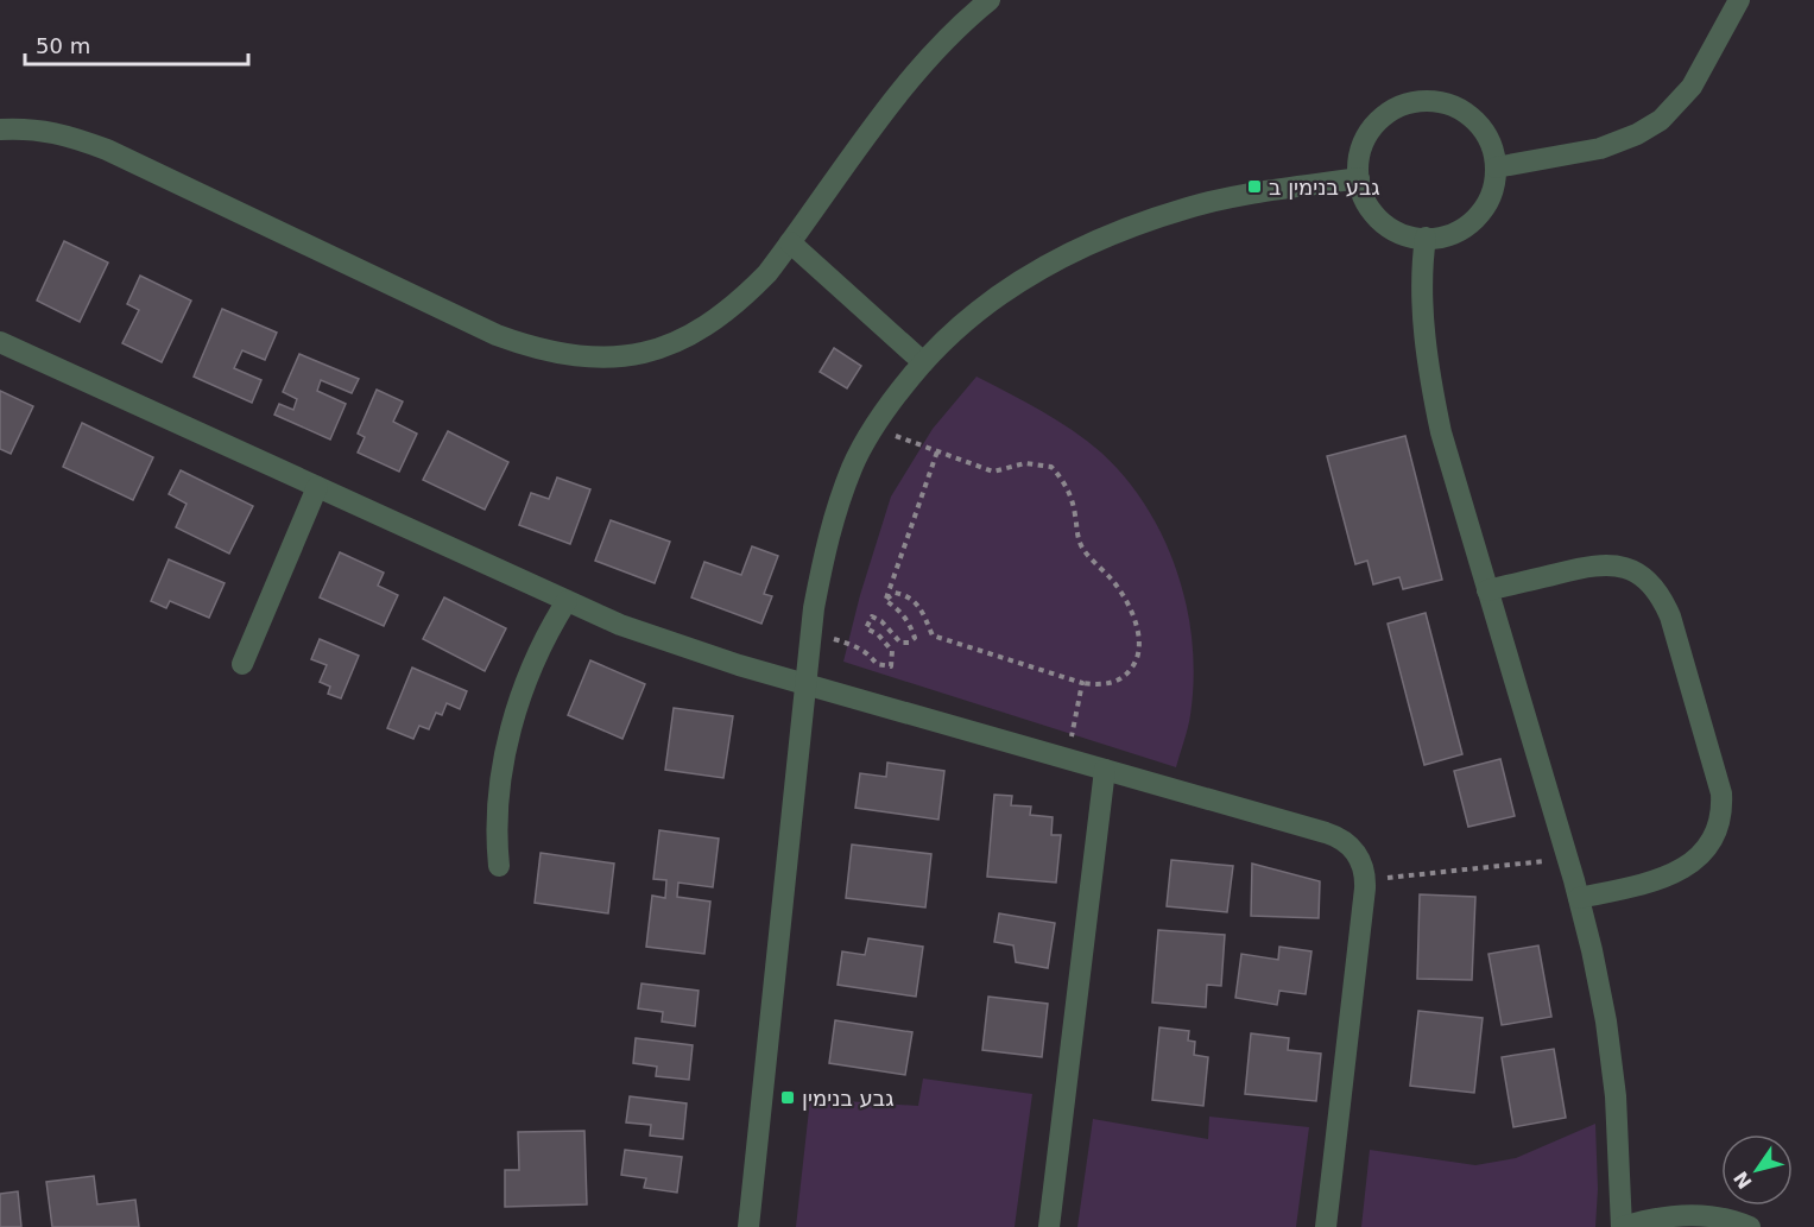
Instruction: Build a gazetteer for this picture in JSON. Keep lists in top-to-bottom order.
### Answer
{
  "places": {
    "transit": ["גבע בנימין ב", "גבע בנימין"]
  },
  "scale_bar": "50 m",
  "north": "bottom left"
}
